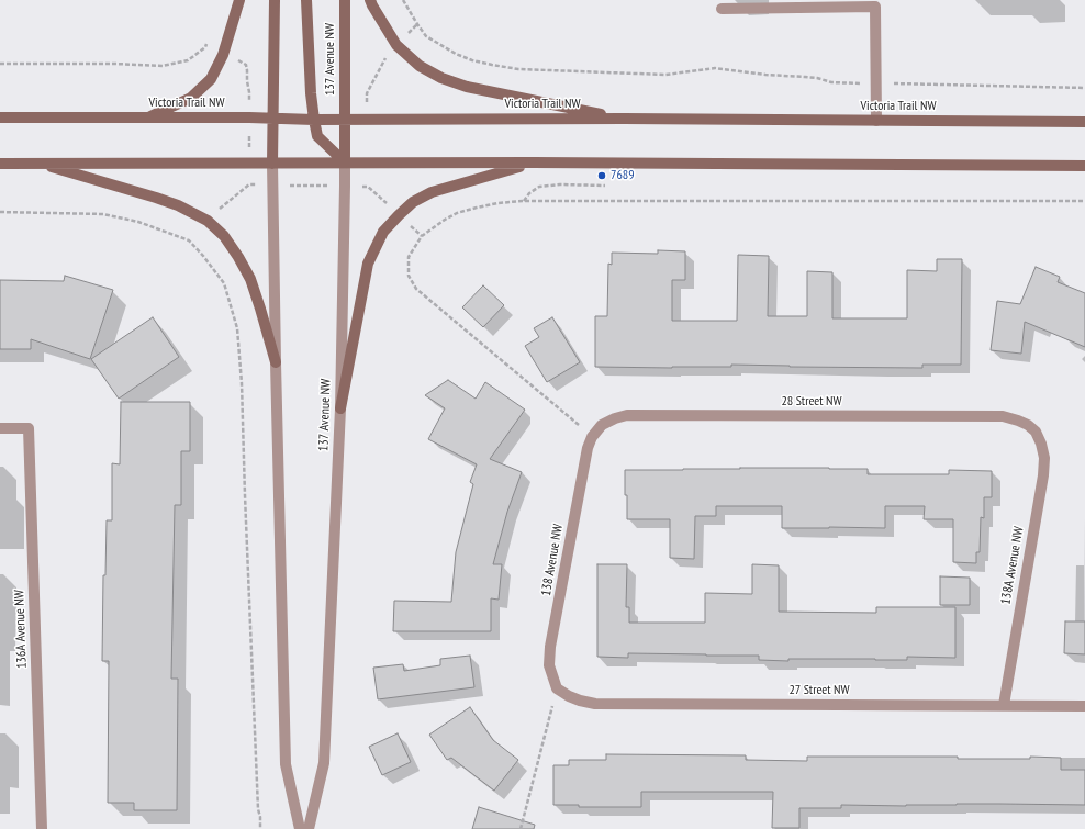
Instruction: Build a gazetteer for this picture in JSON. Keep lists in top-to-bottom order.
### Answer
{
  "streets": {
    "main road": ["137 Avenue NW", "Victoria Trail NW"],
    "street": [
      "28 Street NW",
      "138 Avenue NW",
      "138A Avenue NW",
      "136A Avenue NW",
      "27 Street NW"
    ]
  },
  "crossings": [
    ["137 Avenue NW", "Victoria Trail NW"],
    ["28 Street NW", "138 Avenue NW"],
    ["28 Street NW", "138A Avenue NW"],
    ["138 Avenue NW", "27 Street NW"],
    ["138A Avenue NW", "27 Street NW"]
  ],
  "places": ["7689"]
}
